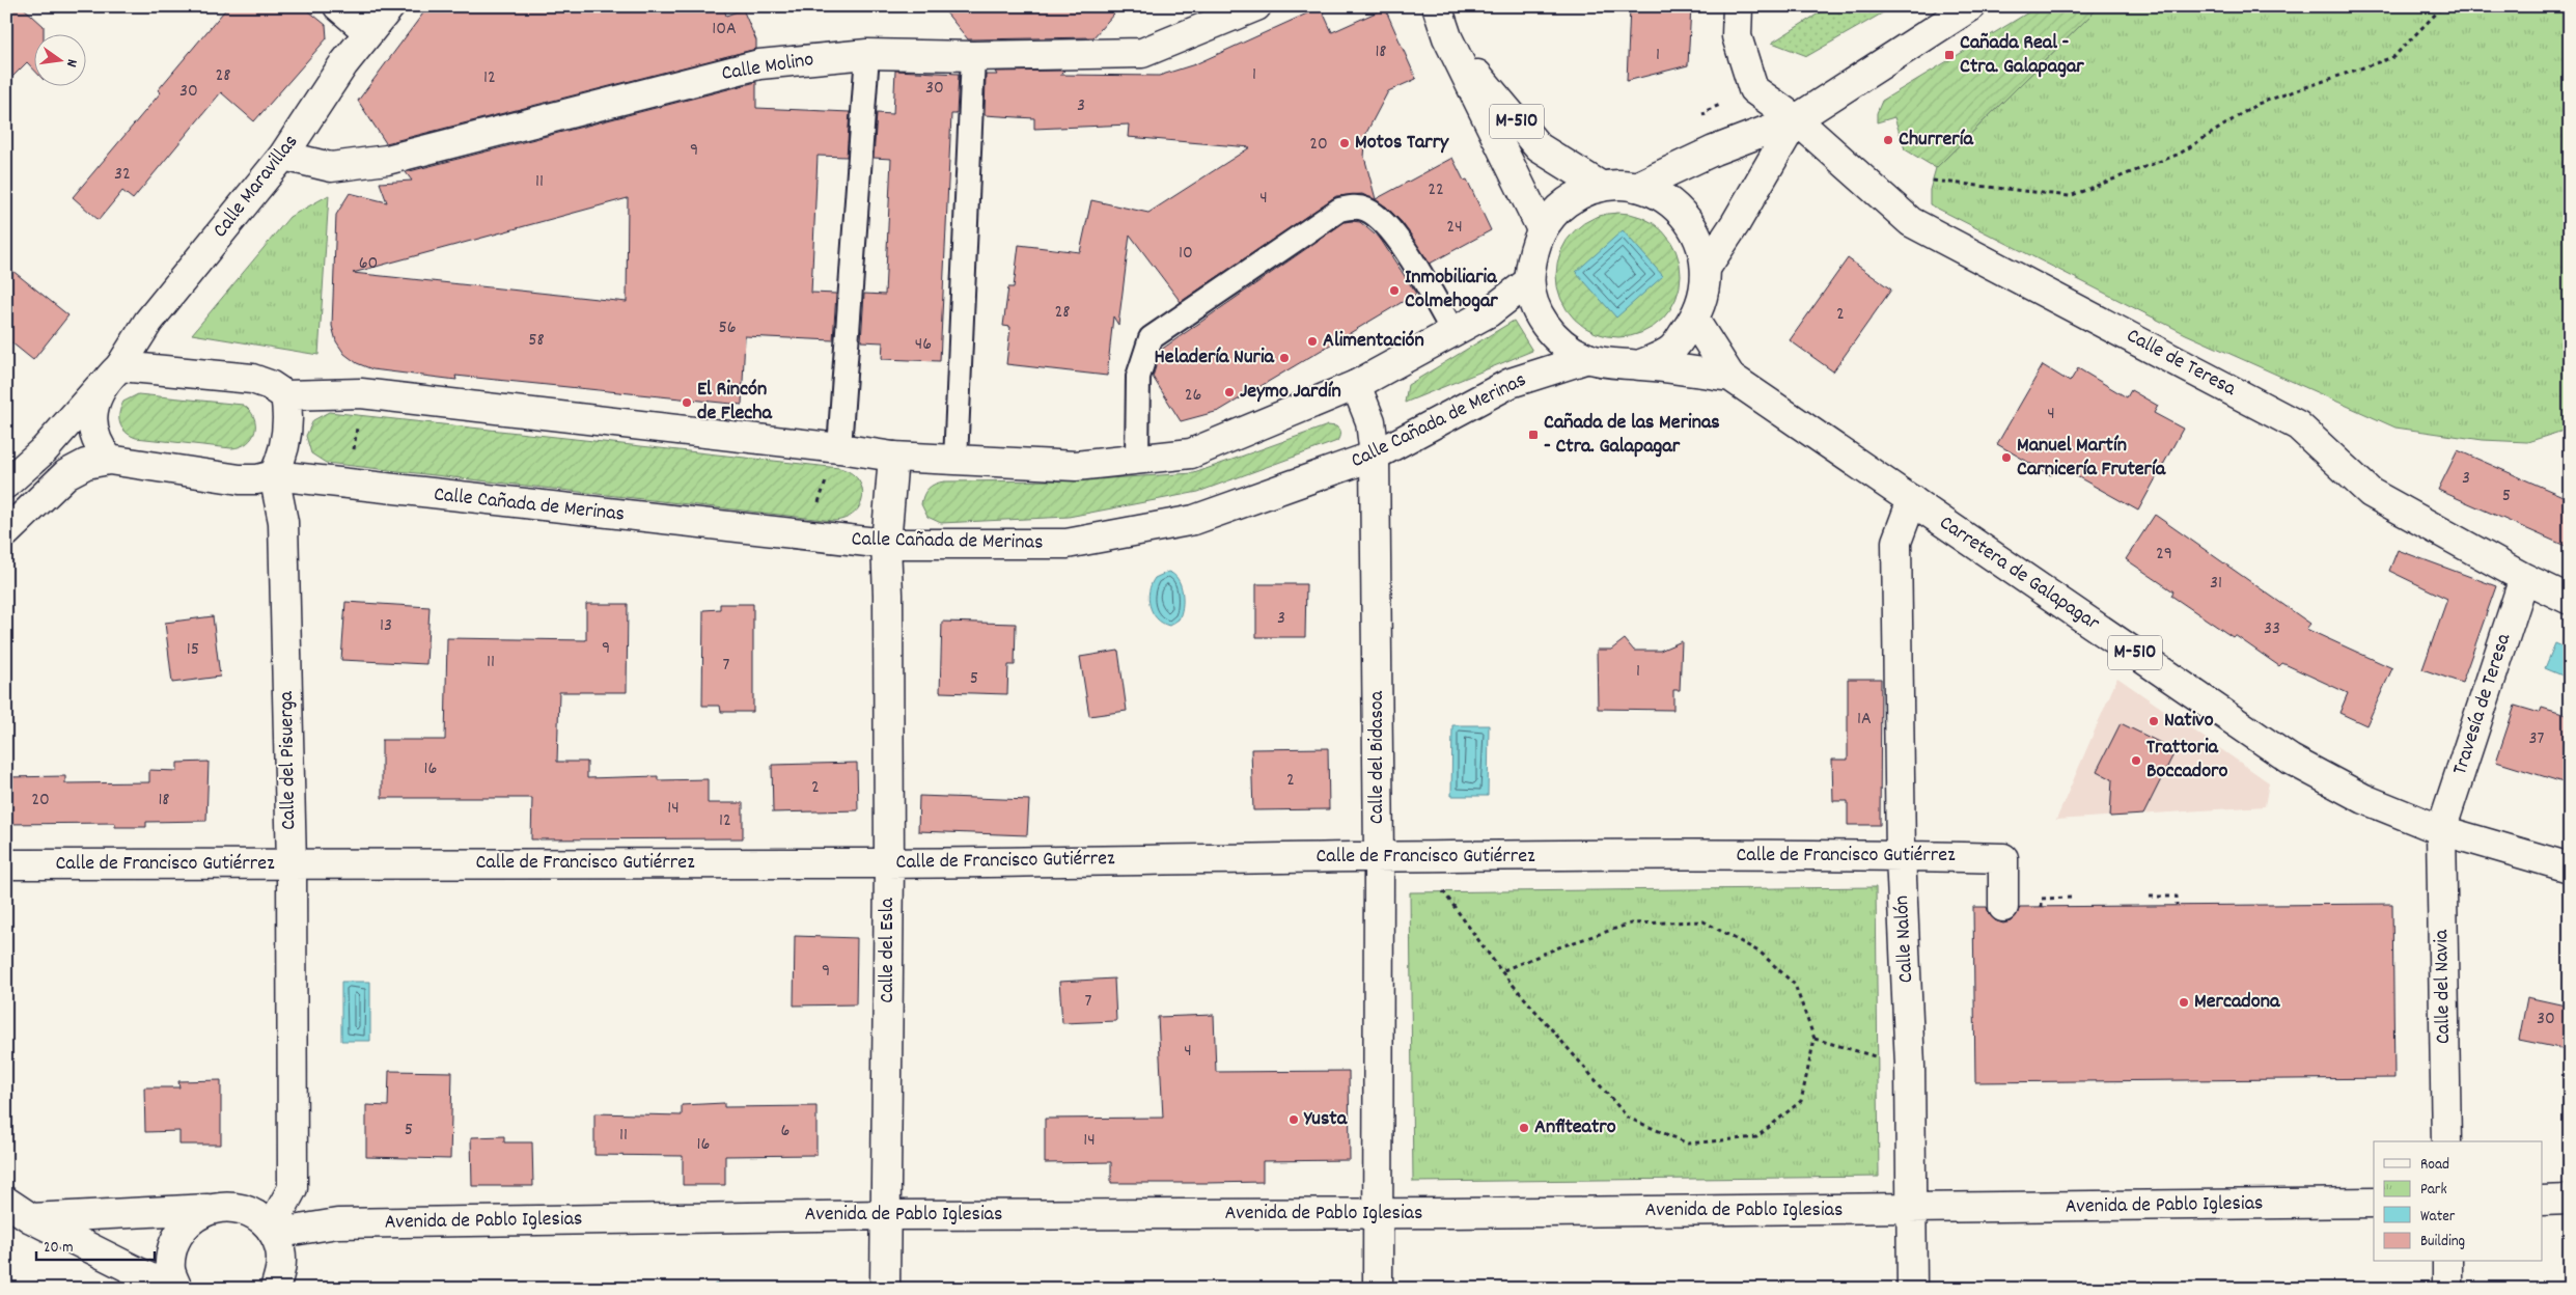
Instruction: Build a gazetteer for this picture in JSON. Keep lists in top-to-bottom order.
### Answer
{
  "streets": {
    "street": [
      "Calle Molino",
      "M-510",
      "Calle Maravillas",
      "Calle de Teresa",
      "Calle Cañada de Merinas",
      "Carretera de Galapagar",
      "Travesía de Teresa",
      "Calle del Bidasoa",
      "Calle del Pisuerga",
      "Calle de Francisco Gutiérrez",
      "Calle Nalón",
      "Calle del Esla",
      "Calle del Navia",
      "Avenida de Pablo Iglesias"
    ]
  },
  "crossings": [
    ["Calle Molino", "Calle Maravillas"],
    ["M-510", "Calle Cañada de Merinas"],
    ["M-510", "Carretera de Galapagar"],
    ["Calle de Teresa", "Travesía de Teresa"],
    ["Calle Cañada de Merinas", "Calle del Bidasoa"],
    ["Calle Cañada de Merinas", "Calle del Pisuerga"],
    ["Calle Cañada de Merinas", "Calle del Esla"],
    ["Carretera de Galapagar", "Travesía de Teresa"],
    ["Carretera de Galapagar", "Calle Nalón"],
    ["Carretera de Galapagar", "Calle del Navia"],
    ["Travesía de Teresa", "Calle del Navia"],
    ["Calle del Bidasoa", "Calle de Francisco Gutiérrez"],
    ["Calle del Bidasoa", "Avenida de Pablo Iglesias"],
    ["Calle del Pisuerga", "Calle de Francisco Gutiérrez"],
    ["Calle del Pisuerga", "Avenida de Pablo Iglesias"],
    ["Calle de Francisco Gutiérrez", "Calle Nalón"],
    ["Calle de Francisco Gutiérrez", "Calle del Esla"],
    ["Calle Nalón", "Avenida de Pablo Iglesias"],
    ["Calle del Esla", "Avenida de Pablo Iglesias"]
  ],
  "places": {
    "transit": ["Cañada Real - Ctra. Galapagar", "Cañada de las Merinas - Ctra. Galapagar"],
    "other": [
      "Churrería",
      "Motos Tarry",
      "Inmobiliaria Colmehogar",
      "Alimentación",
      "Heladería Nuria",
      "Jeymo Jardín",
      "El Rincón de Flecha",
      "Manuel Martín Carnicería Frutería",
      "Nativo",
      "Trattoria Boccadoro",
      "Mercadona",
      "Yusta",
      "Anfiteatro"
    ]
  },
  "house_numbers": [
    "10A",
    "18",
    "1",
    "1",
    "28",
    "12",
    "30",
    "30",
    "3",
    "20",
    "9",
    "32",
    "11",
    "22",
    "4",
    "24",
    "10",
    "60",
    "28",
    "2",
    "56",
    "58",
    "46",
    "26",
    "4",
    "3",
    "5",
    "29",
    "31",
    "3",
    "13",
    "33",
    "9",
    "15",
    "11",
    "7",
    "1",
    "5",
    "1A",
    "37",
    "16",
    "2",
    "2",
    "20",
    "18",
    "14",
    "12",
    "9",
    "7",
    "30",
    "4",
    "5",
    "6",
    "11",
    "14",
    "16"
  ],
  "legend": [
    "Road",
    "Park",
    "Water",
    "Building"
  ],
  "scale_bar": "20 m",
  "north": "right"
}
